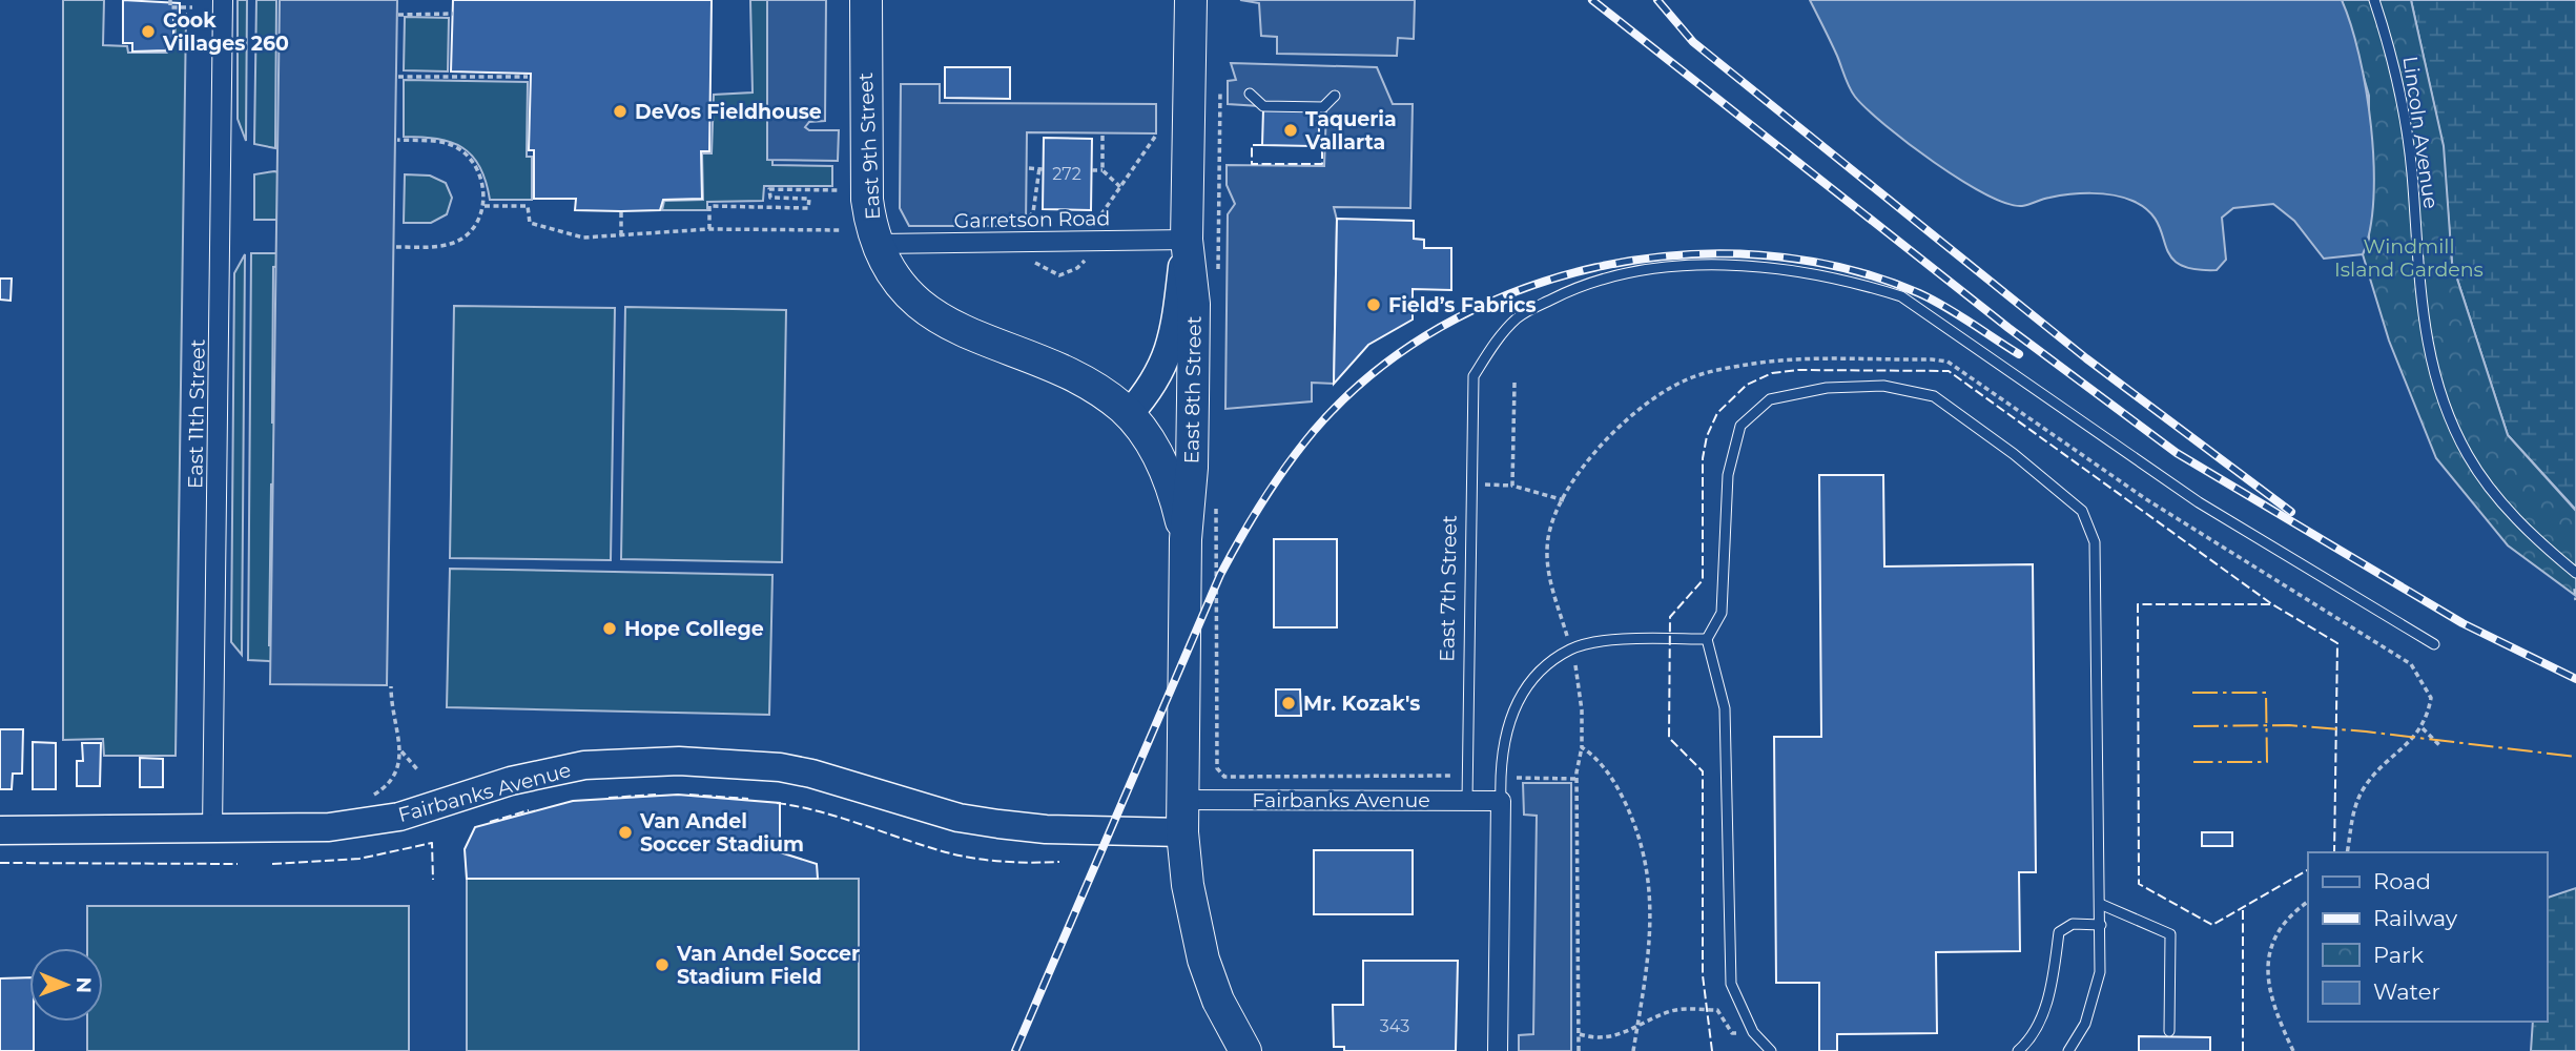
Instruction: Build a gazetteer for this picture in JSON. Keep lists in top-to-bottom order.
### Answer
{
  "streets": {
    "main road": ["East 9th Street", "East 8th Street"],
    "street": ["Garretson Road", "East 11th Street", "Fairbanks Avenue"],
    "lane": ["Lincoln Avenue", "East 7th Street"]
  },
  "crossings": [
    ["East 9th Street", "Garretson Road"],
    ["East 9th Street", "East 8th Street"],
    ["Garretson Road", "East 8th Street"],
    ["East 8th Street", "Fairbanks Avenue"],
    ["East 11th Street", "Fairbanks Avenue"],
    ["East 7th Street", "Fairbanks Avenue"]
  ],
  "parks": ["Windmill Island Gardens"],
  "places": [
    "Cook Villages 260",
    "DeVos Fieldhouse",
    "Taqueria Vallarta",
    "Field’s Fabrics",
    "Hope College",
    "Mr. Kozak's",
    "Van Andel Soccer Stadium",
    "Van Andel Soccer Stadium Field"
  ],
  "house_numbers": ["272", "343"],
  "legend": [
    "Road",
    "Railway",
    "Park",
    "Water"
  ],
  "north": "right"
}
